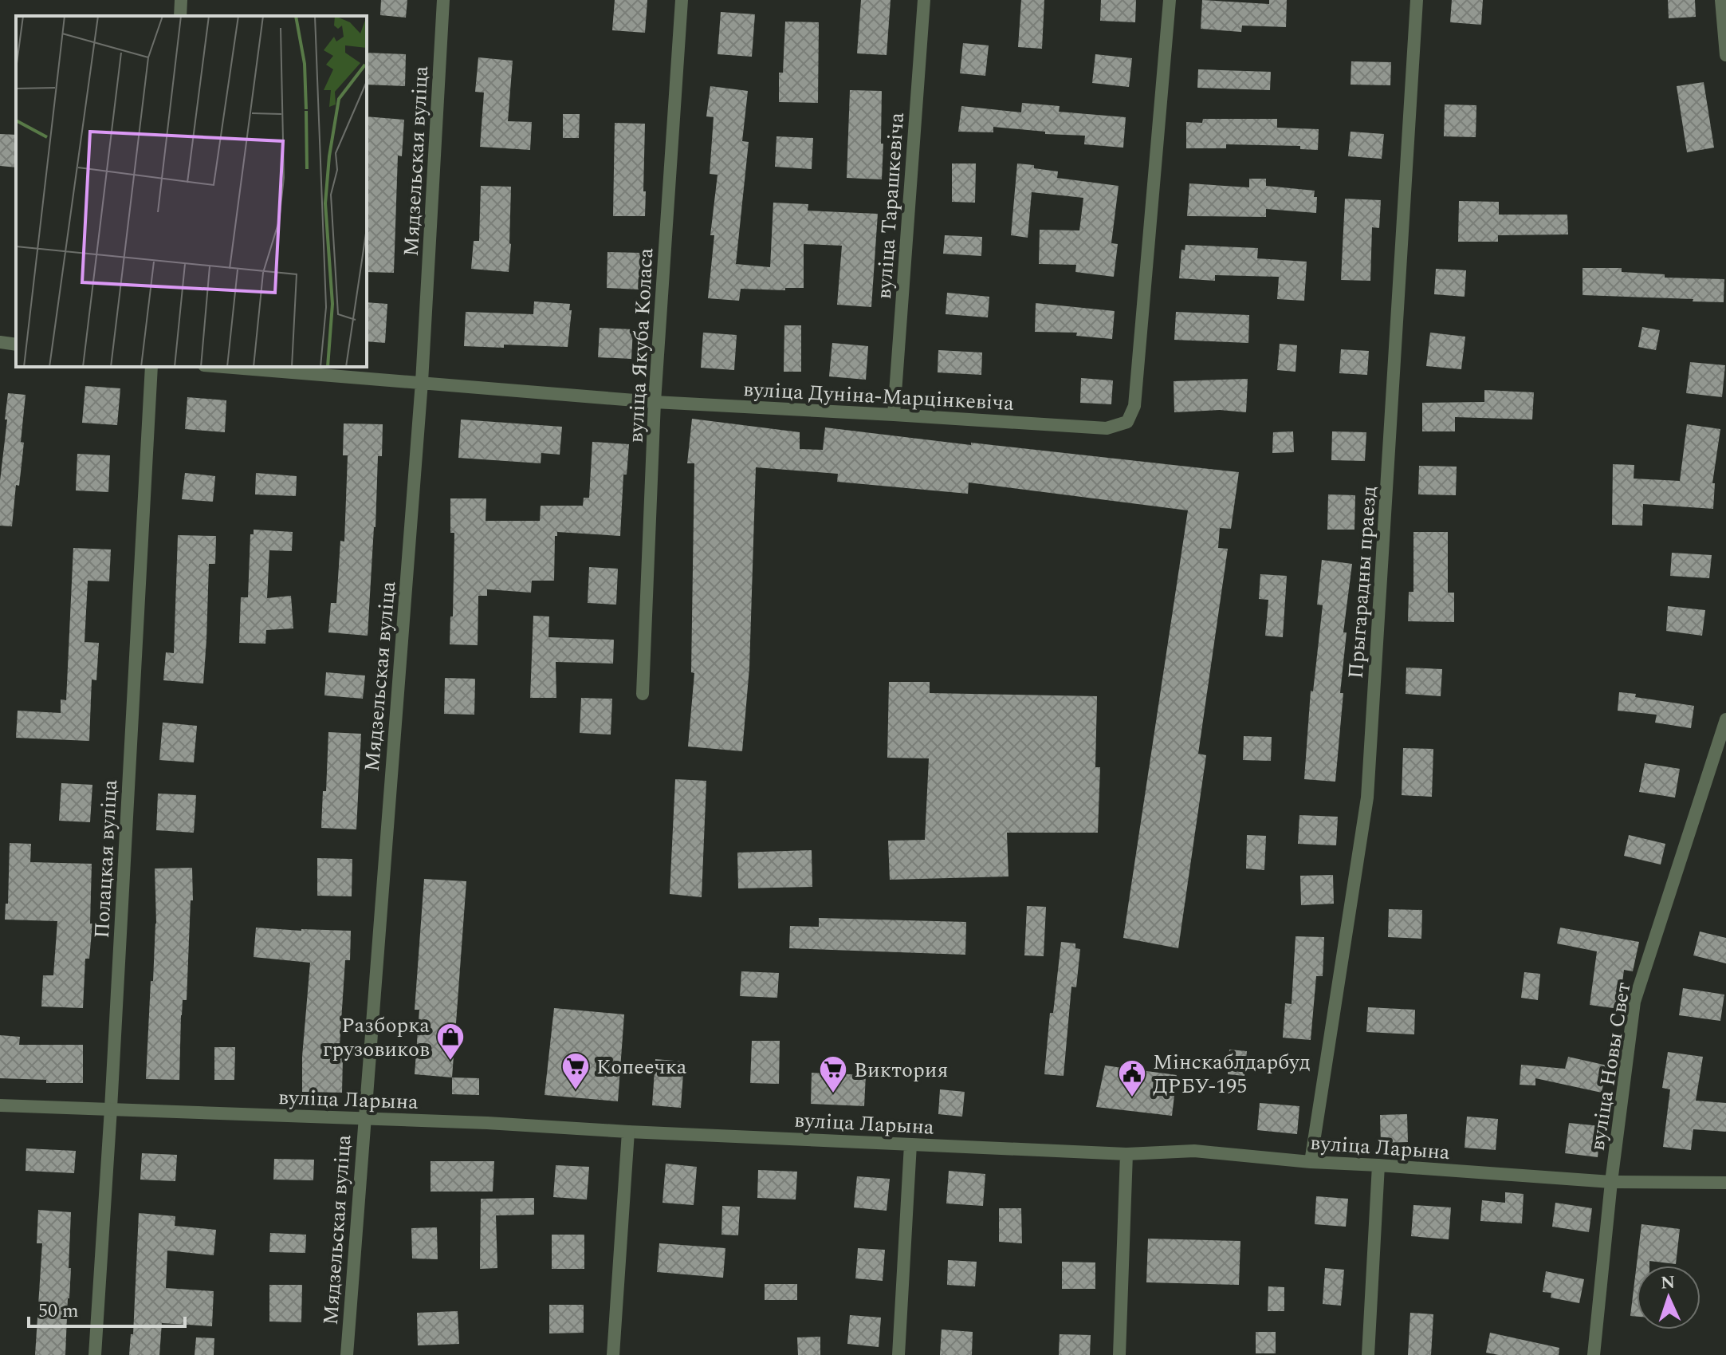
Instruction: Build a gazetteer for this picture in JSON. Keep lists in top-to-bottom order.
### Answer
{
  "streets": {
    "street": [
      "Мядзельская вуліца",
      "вуліца Тарашкевіча",
      "вуліца Якуба Коласа",
      "вуліца Дуніна-Марцінкевіча",
      "Прыгарадны праезд",
      "Полацкая вуліца",
      "вуліца Новы Свет",
      "вуліца Ларына"
    ]
  },
  "crossings": [
    ["Мядзельская вуліца", "вуліца Дуніна-Марцінкевіча"],
    ["Мядзельская вуліца", "вуліца Ларына"],
    ["вуліца Тарашкевіча", "вуліца Дуніна-Марцінкевіча"],
    ["вуліца Якуба Коласа", "вуліца Дуніна-Марцінкевіча"],
    ["Прыгарадны праезд", "вуліца Ларына"],
    ["Полацкая вуліца", "вуліца Ларына"],
    ["вуліца Новы Свет", "вуліца Ларына"]
  ],
  "places": {
    "shop": ["Разборка грузовиков"],
    "supermarket": ["Копеечка", "Виктория"],
    "public building": ["Мінскаблдарбуд ДРБУ-195"]
  },
  "scale_bar": "50 m",
  "north": "top"
}
